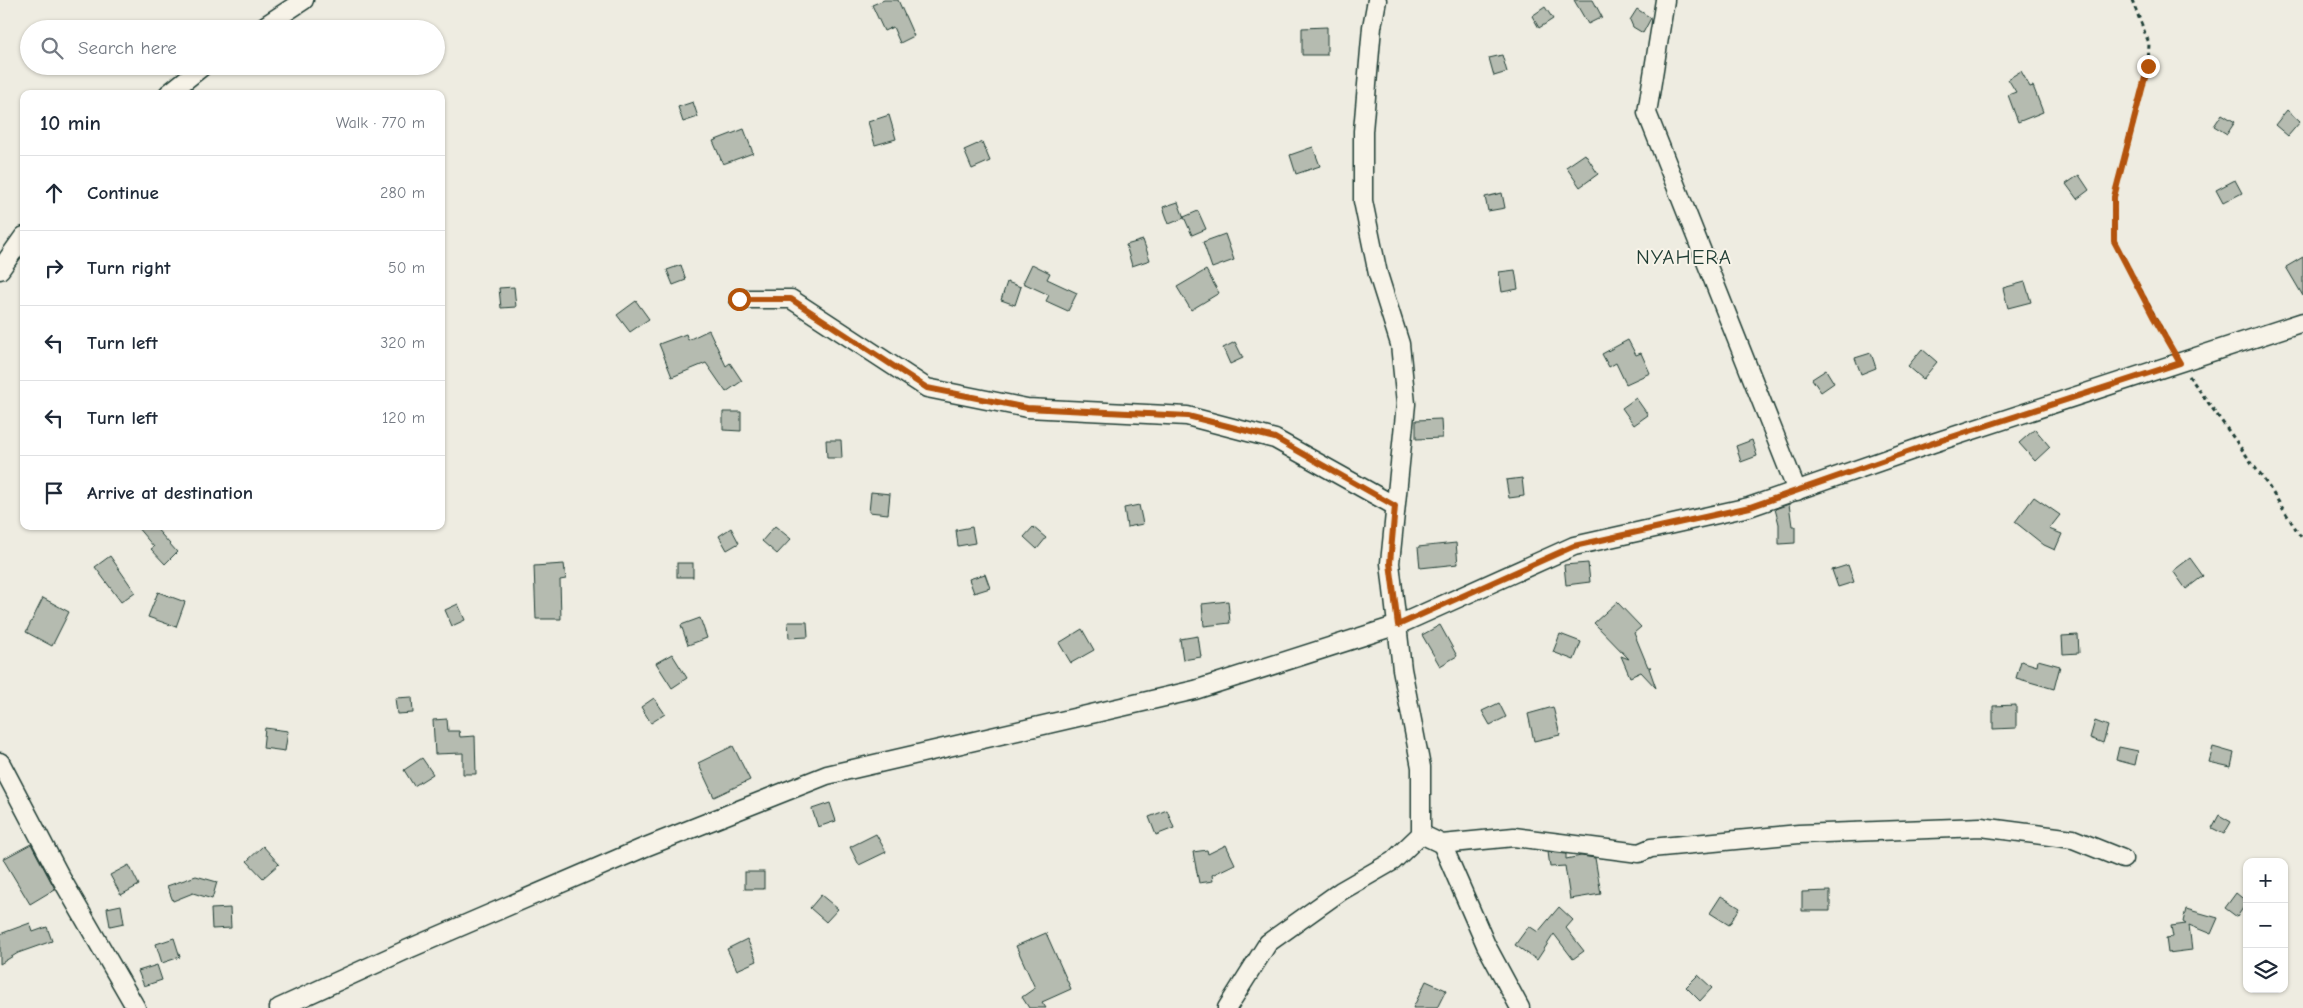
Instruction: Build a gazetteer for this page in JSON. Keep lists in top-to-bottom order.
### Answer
{
  "districts": ["NYAHERA"],
  "page": {
    "search": "Search here",
    "heading": ["10 min", "Walk · 770 m"],
    "list": [
      ["Continue", "280 m"],
      ["Turn right", "50 m"],
      ["Turn left", "320 m"],
      ["Turn left", "120 m"],
      "Arrive at destination"
    ],
    "map_buttons": ["+", "−"]
  }
}
